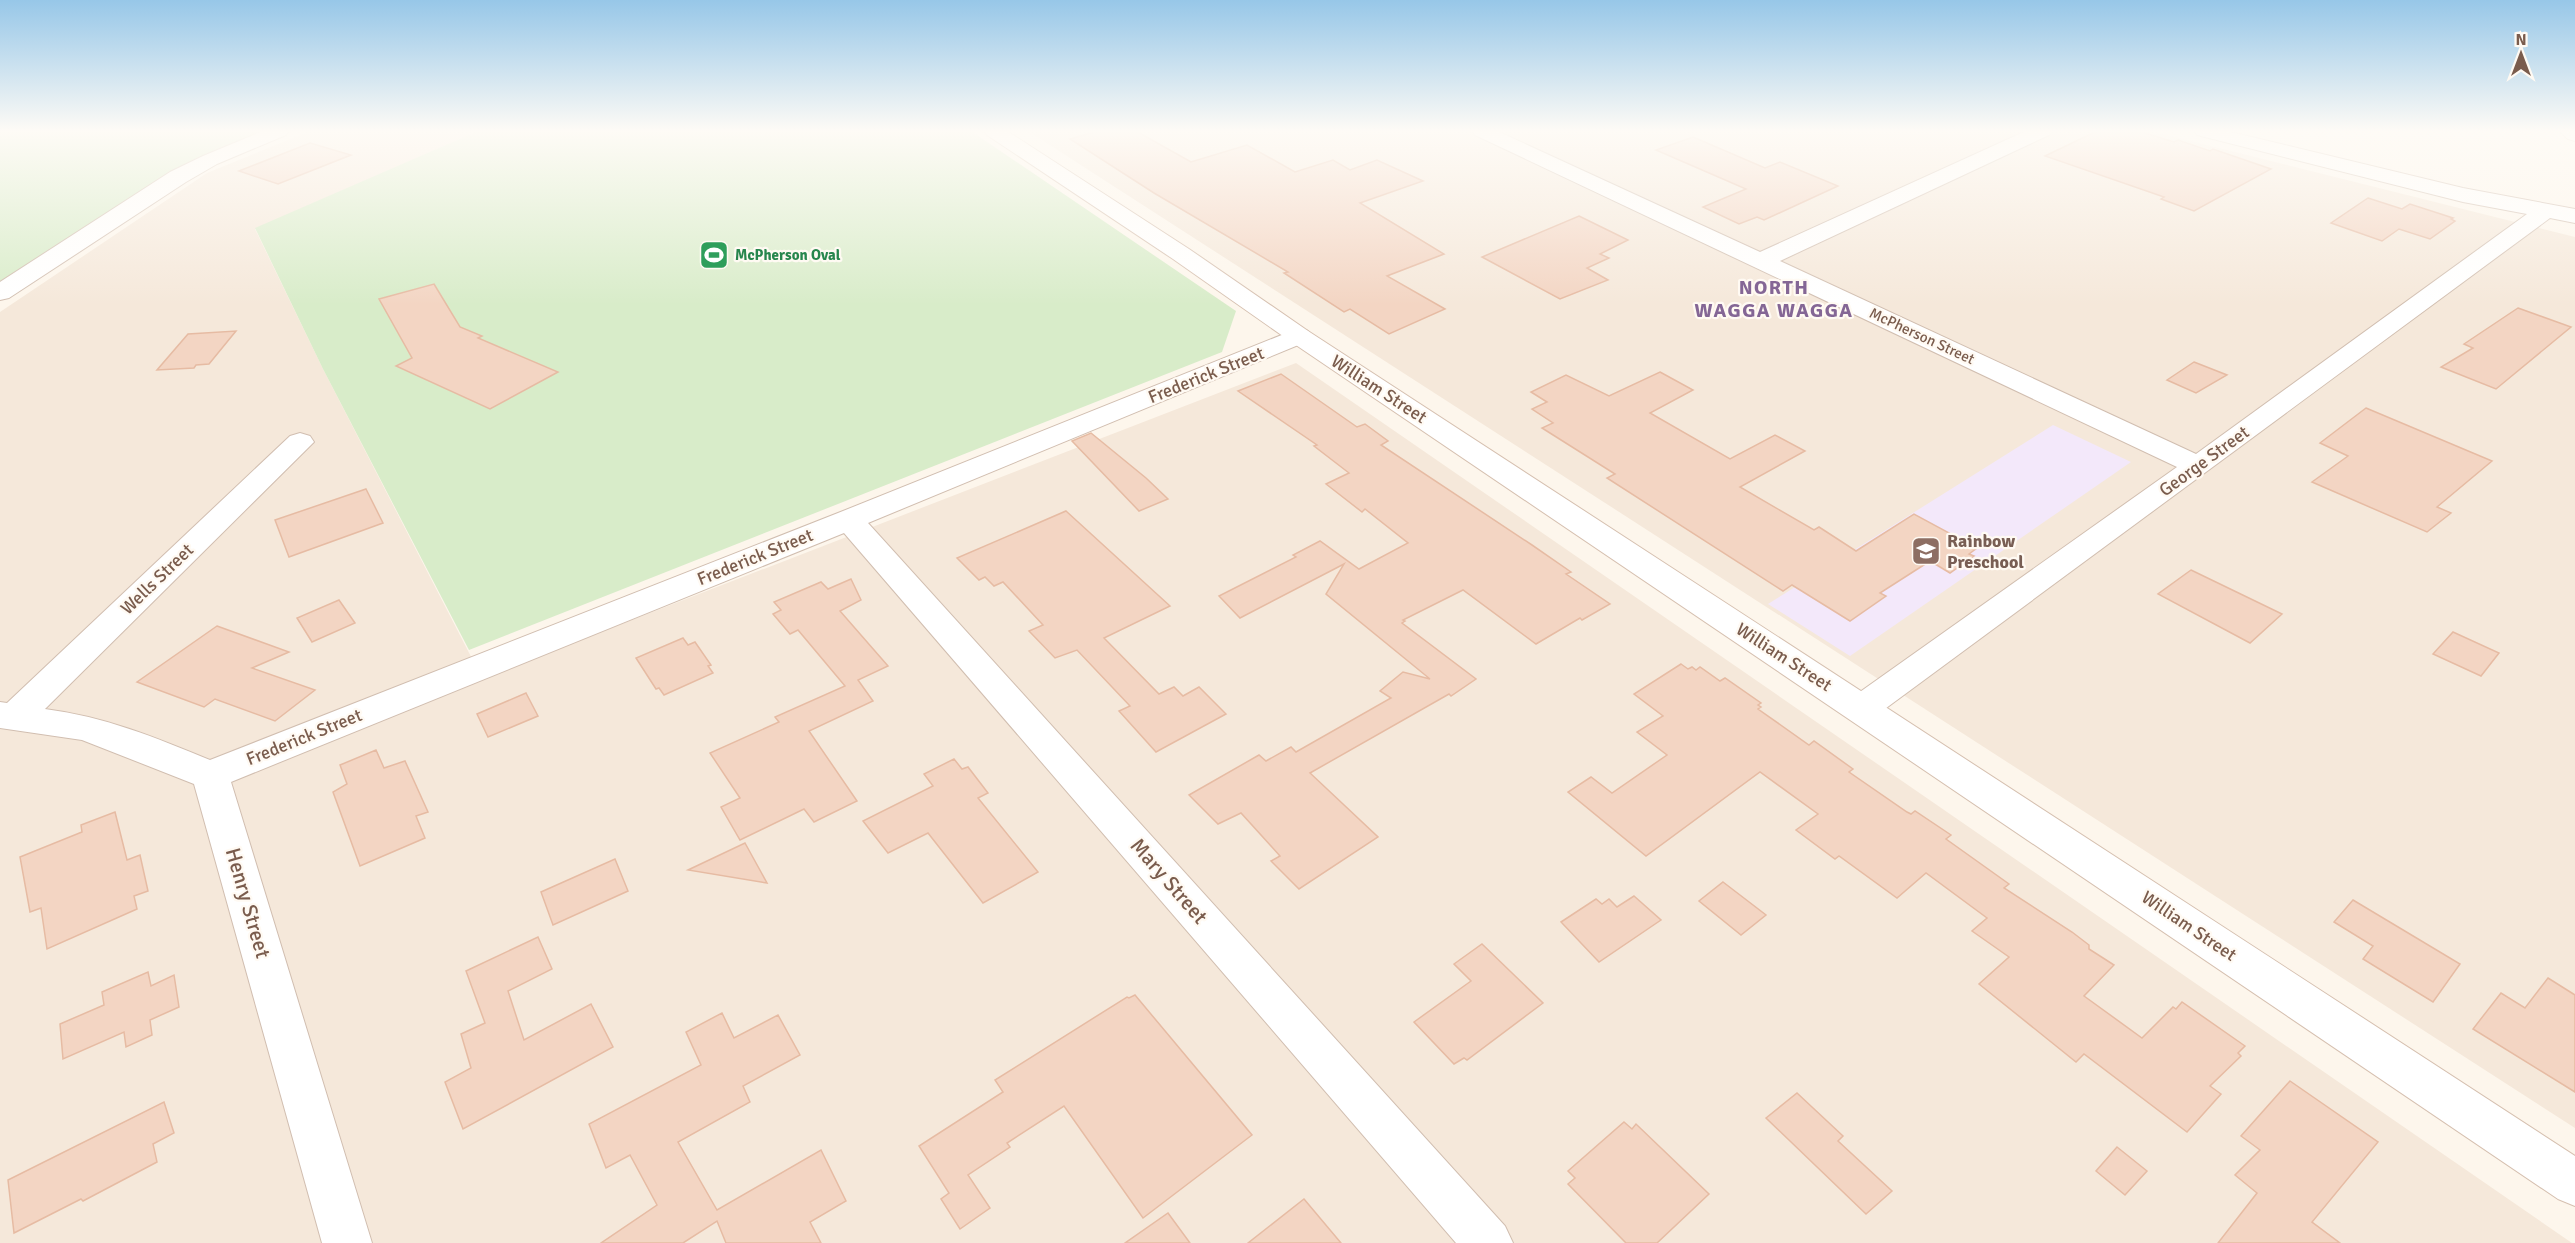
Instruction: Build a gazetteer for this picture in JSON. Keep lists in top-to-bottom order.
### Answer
{
  "streets": {
    "street": [
      "McPherson Street",
      "Frederick Street",
      "William Street",
      "George Street",
      "Wells Street",
      "Mary Street",
      "Henry Street"
    ]
  },
  "crossings": [
    ["McPherson Street", "George Street"],
    ["Frederick Street", "William Street"],
    ["Frederick Street", "Mary Street"],
    ["Frederick Street", "Henry Street"],
    ["William Street", "George Street"]
  ],
  "districts": ["NORTH WAGGA WAGGA"],
  "places": {
    "sports": ["McPherson Oval"],
    "school or university": ["Rainbow Preschool"]
  },
  "north": "top"
}
